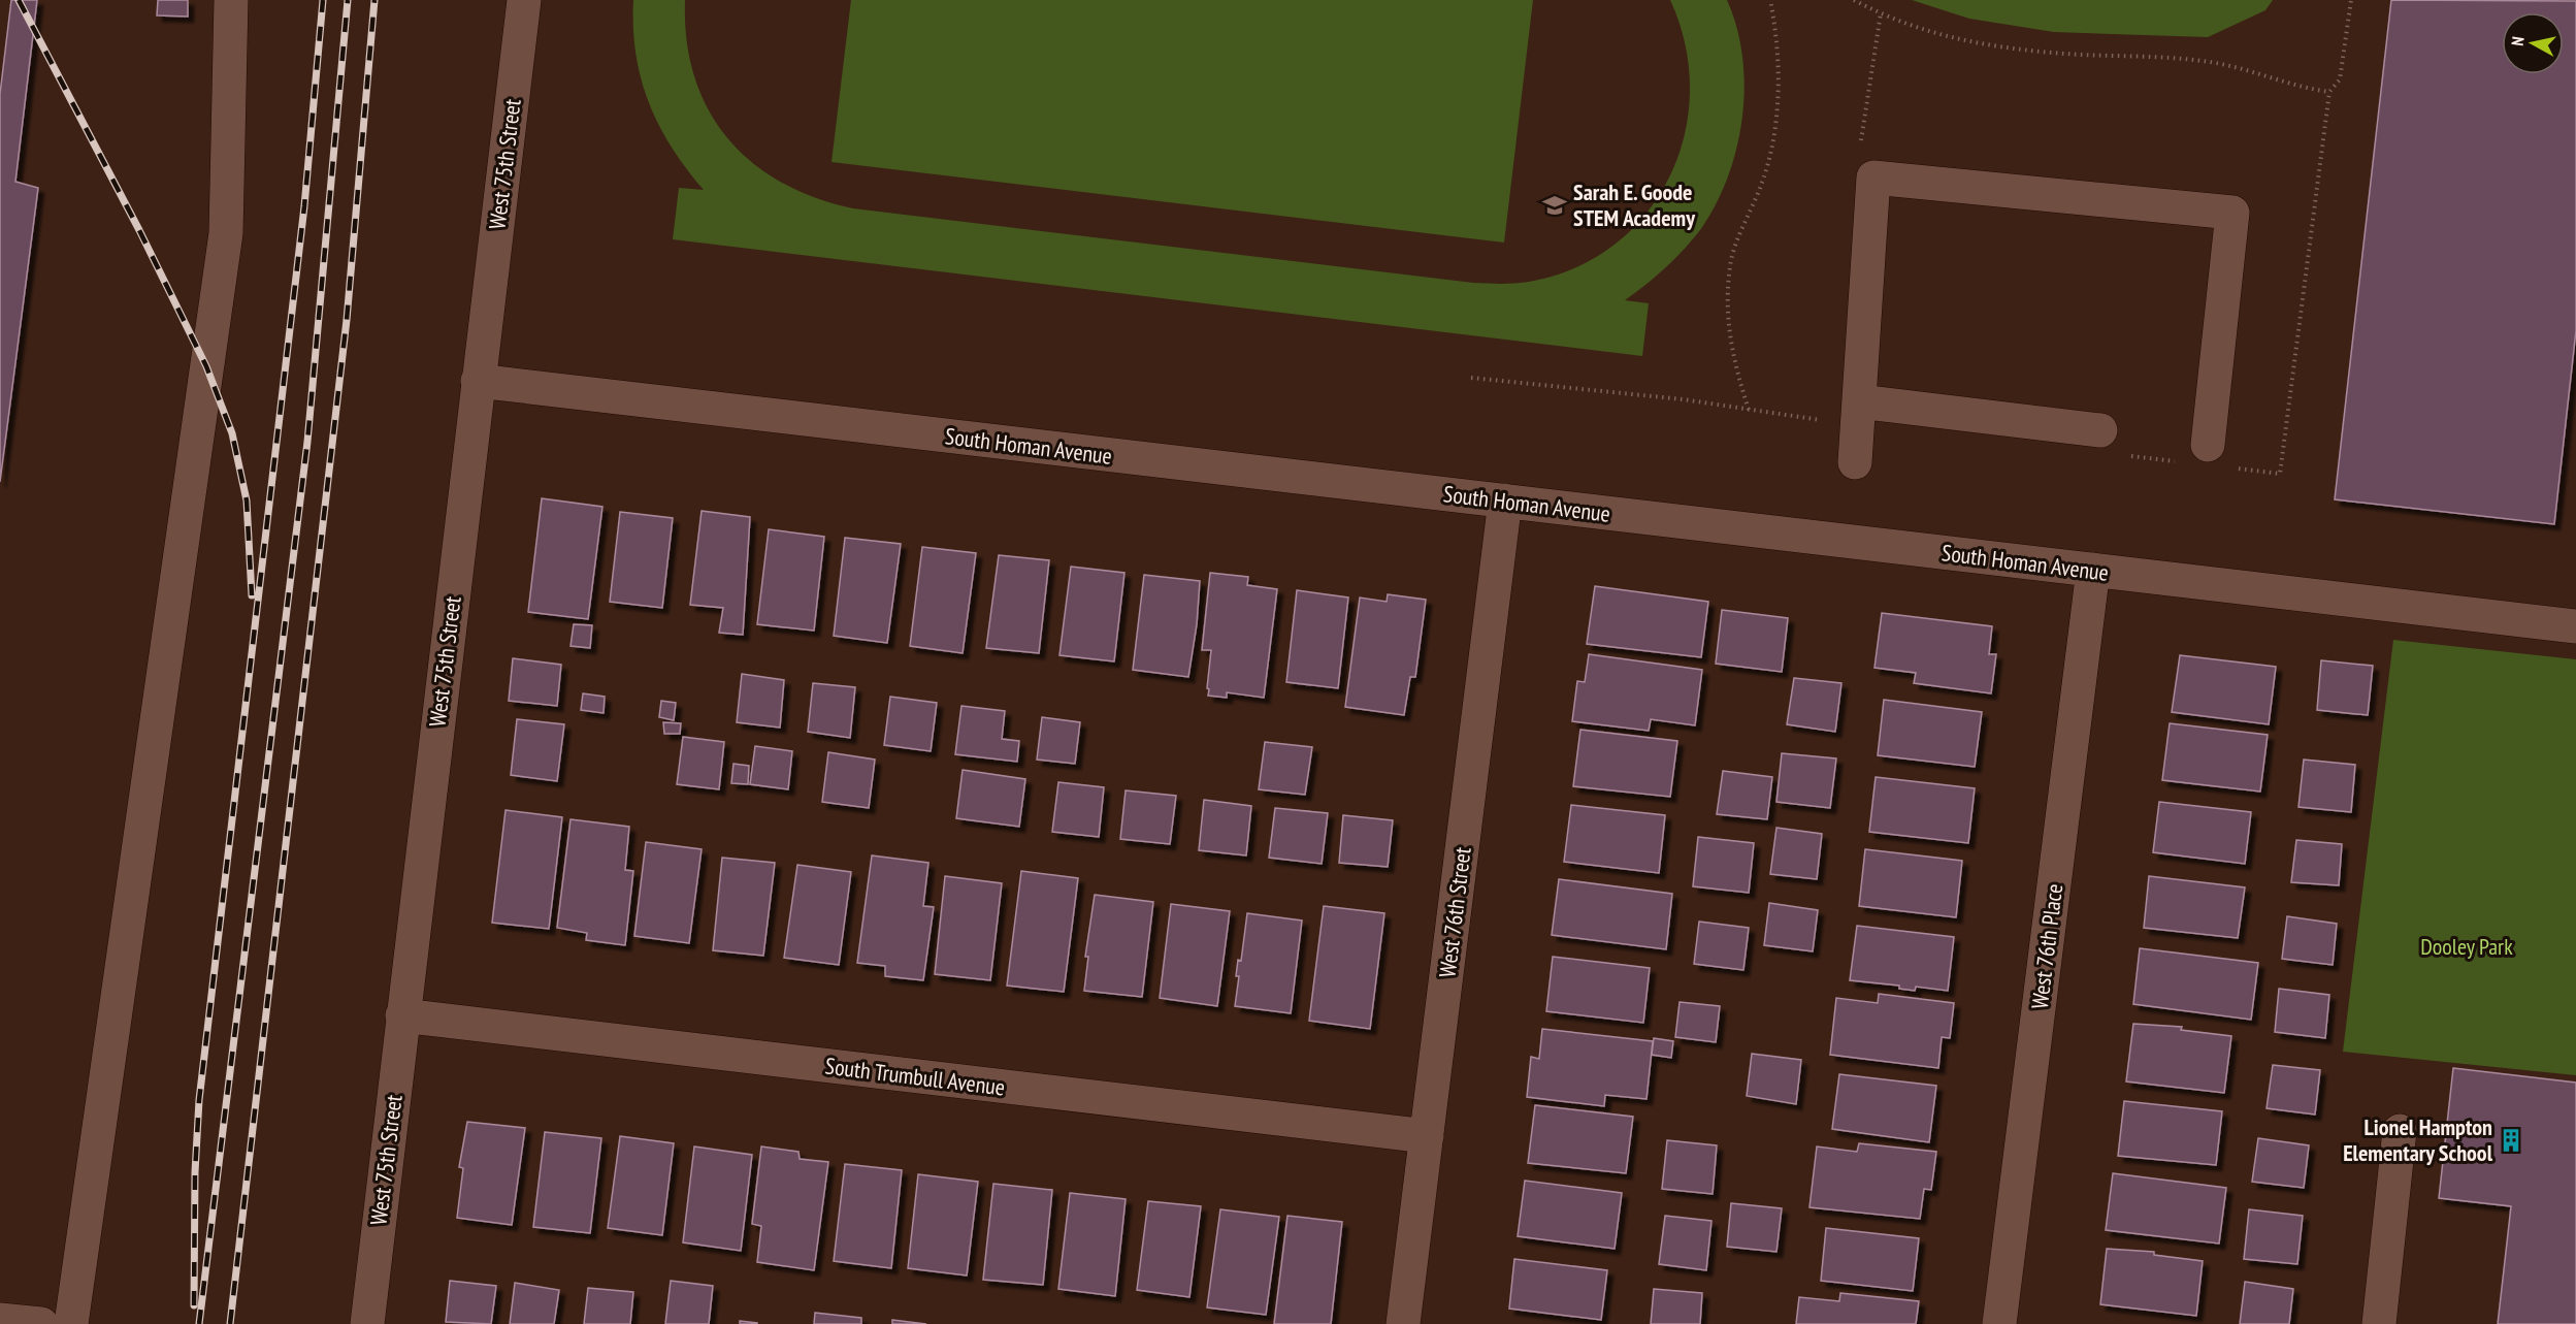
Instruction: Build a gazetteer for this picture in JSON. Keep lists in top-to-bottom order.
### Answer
{
  "streets": {
    "street": [
      "West 75th Street",
      "South Homan Avenue",
      "West 76th Street",
      "West 76th Place",
      "South Trumbull Avenue"
    ]
  },
  "crossings": [
    ["West 75th Street", "South Homan Avenue"],
    ["West 75th Street", "South Trumbull Avenue"],
    ["South Homan Avenue", "West 76th Street"],
    ["South Homan Avenue", "West 76th Place"],
    ["West 76th Street", "South Trumbull Avenue"]
  ],
  "parks": ["Dooley Park"],
  "places": {
    "school or university": ["Sarah E. Goode STEM Academy"],
    "building": ["Lionel Hampton Elementary School"]
  },
  "north": "left"
}
